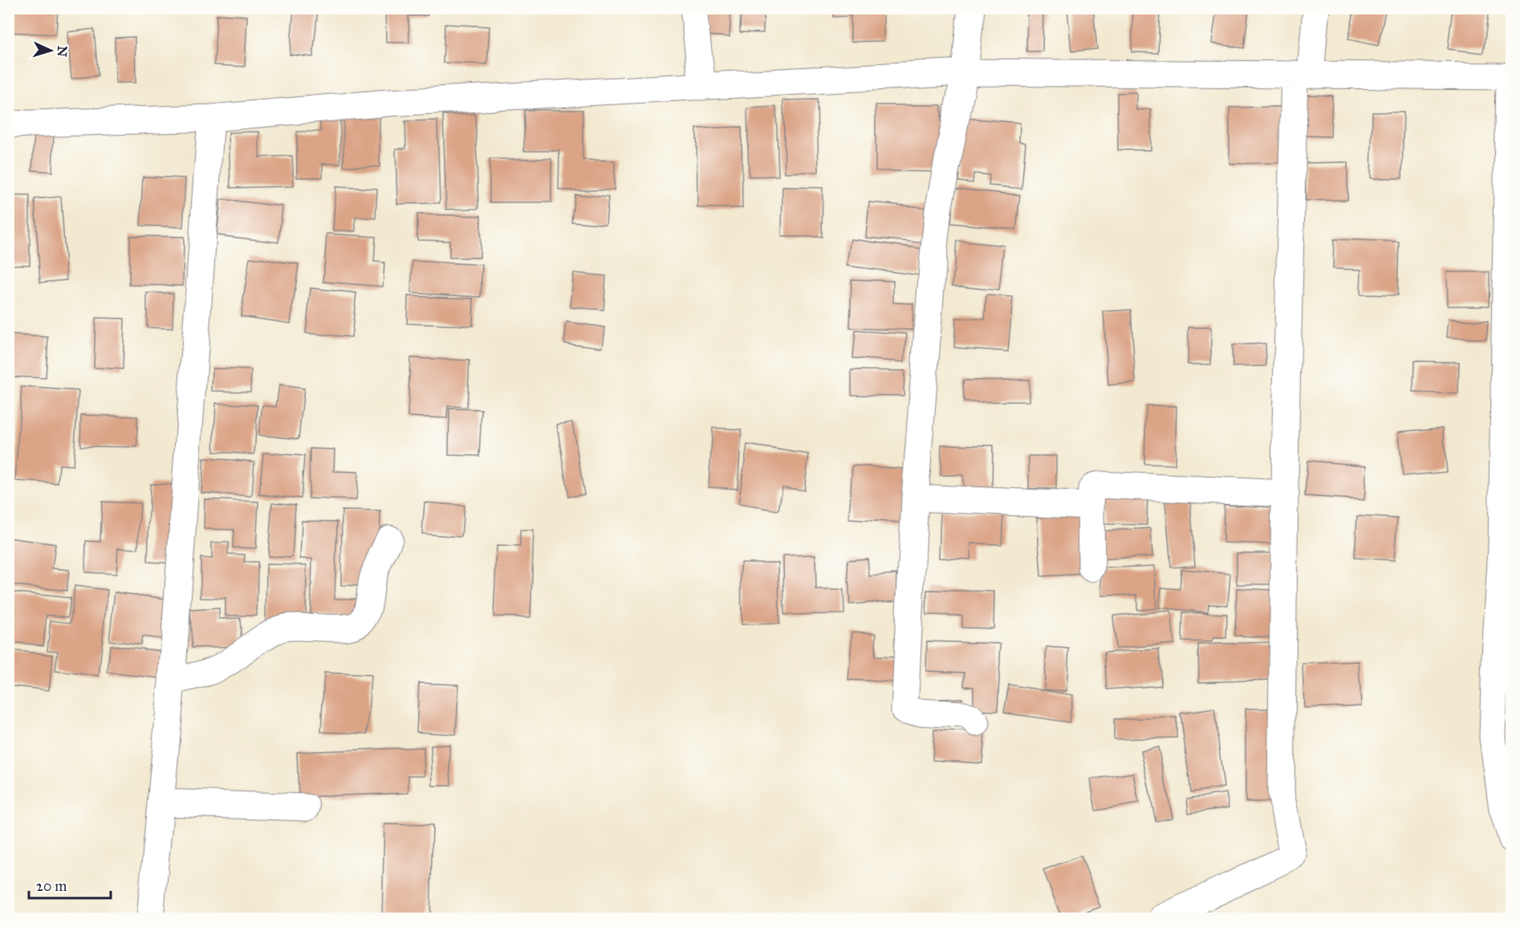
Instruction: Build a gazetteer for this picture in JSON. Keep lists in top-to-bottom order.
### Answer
{
  "scale_bar": "20 m",
  "north": "right"
}
